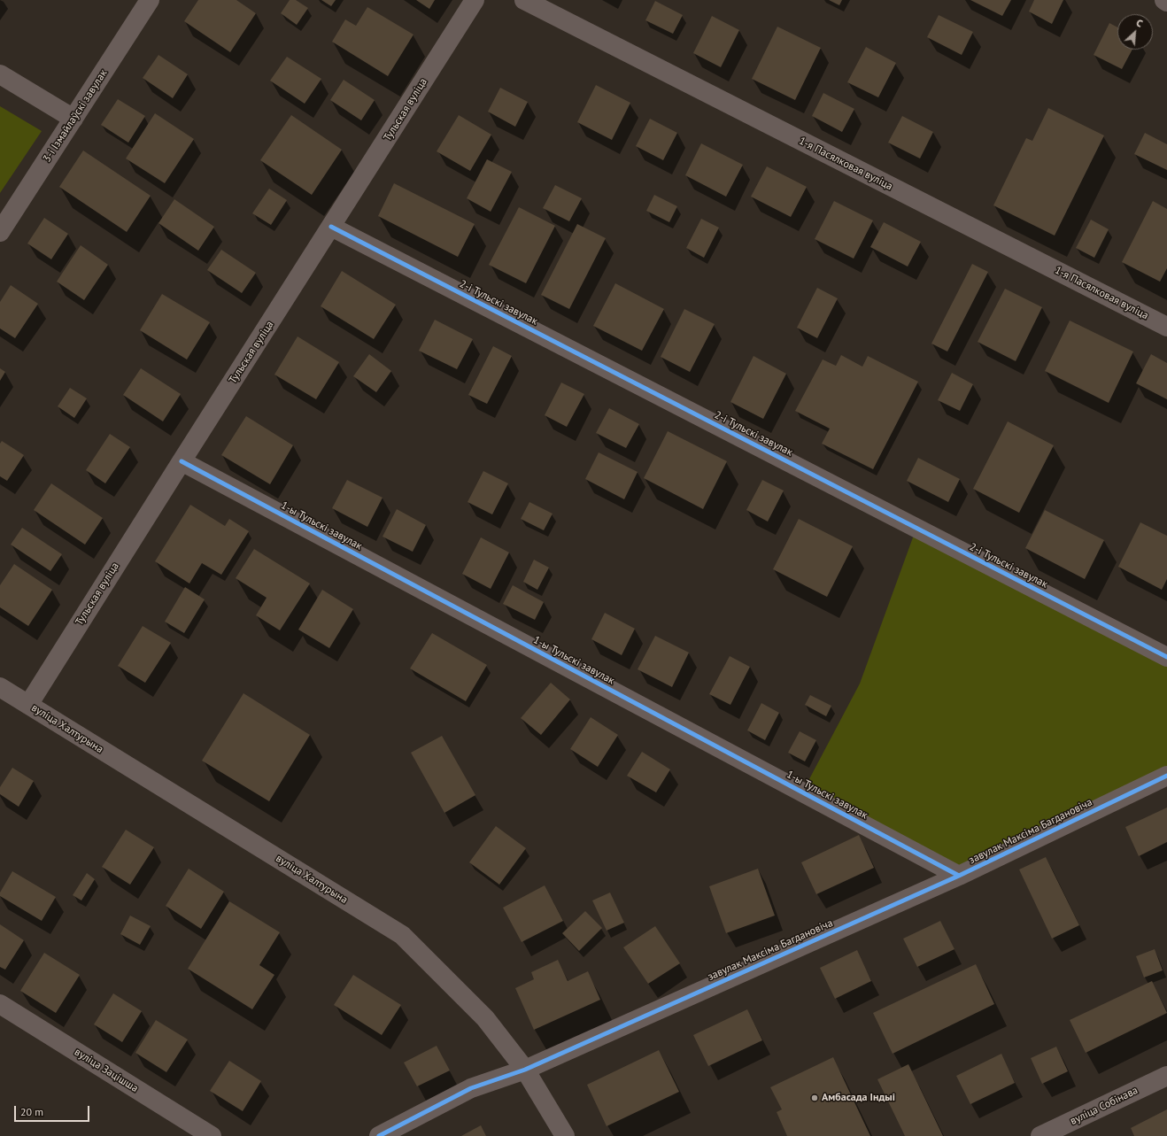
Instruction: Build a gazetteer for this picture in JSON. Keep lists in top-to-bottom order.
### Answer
{
  "streets": {
    "street": [
      "Тульская вуліца",
      "3-і Ізмайлаўскі завулак",
      "1-я Пасялковая вуліца",
      "2-і Тульскі завулак",
      "1-ы Тульскі завулак",
      "вуліца Халтурына",
      "завулак Максіма Багдановіча",
      "вуліца Зацішша",
      "вуліца Собінава"
    ]
  },
  "crossings": [
    ["Тульская вуліца", "2-і Тульскі завулак"],
    ["Тульская вуліца", "1-ы Тульскі завулак"],
    ["Тульская вуліца", "вуліца Халтурына"],
    ["1-ы Тульскі завулак", "завулак Максіма Багдановіча"],
    ["вуліца Халтурына", "завулак Максіма Багдановіча"]
  ],
  "places": ["Амбасада Індыі"],
  "scale_bar": "20 m",
  "north": "top right"
}
